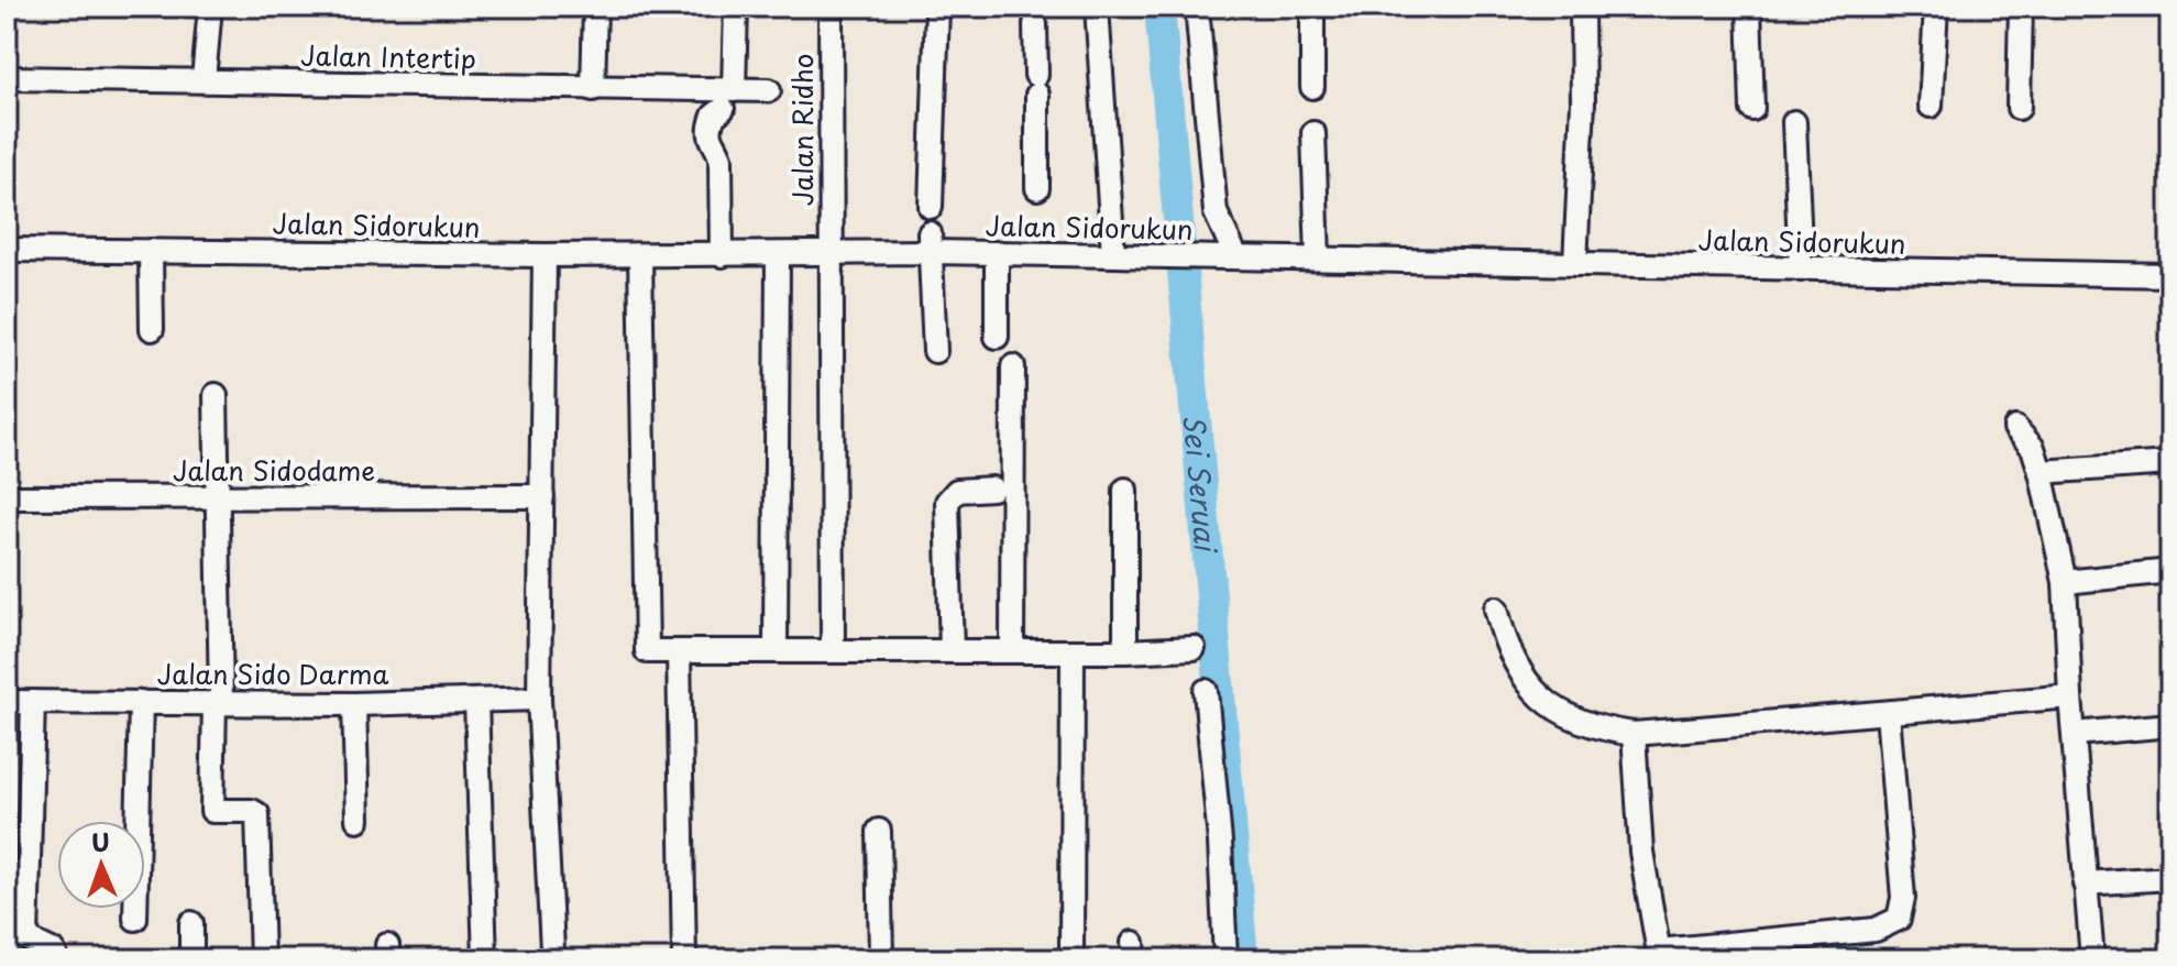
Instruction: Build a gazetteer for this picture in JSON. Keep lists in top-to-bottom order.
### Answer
{
  "streets": {
    "street": [
      "Jalan Intertip",
      "Jalan Ridho",
      "Jalan Sidorukun",
      "Jalan Sidodame",
      "Jalan Sido Darma"
    ]
  },
  "crossings": [
    ["Jalan Ridho", "Jalan Sidorukun"]
  ],
  "water": ["Sei Seruai"],
  "north": "top"
}
